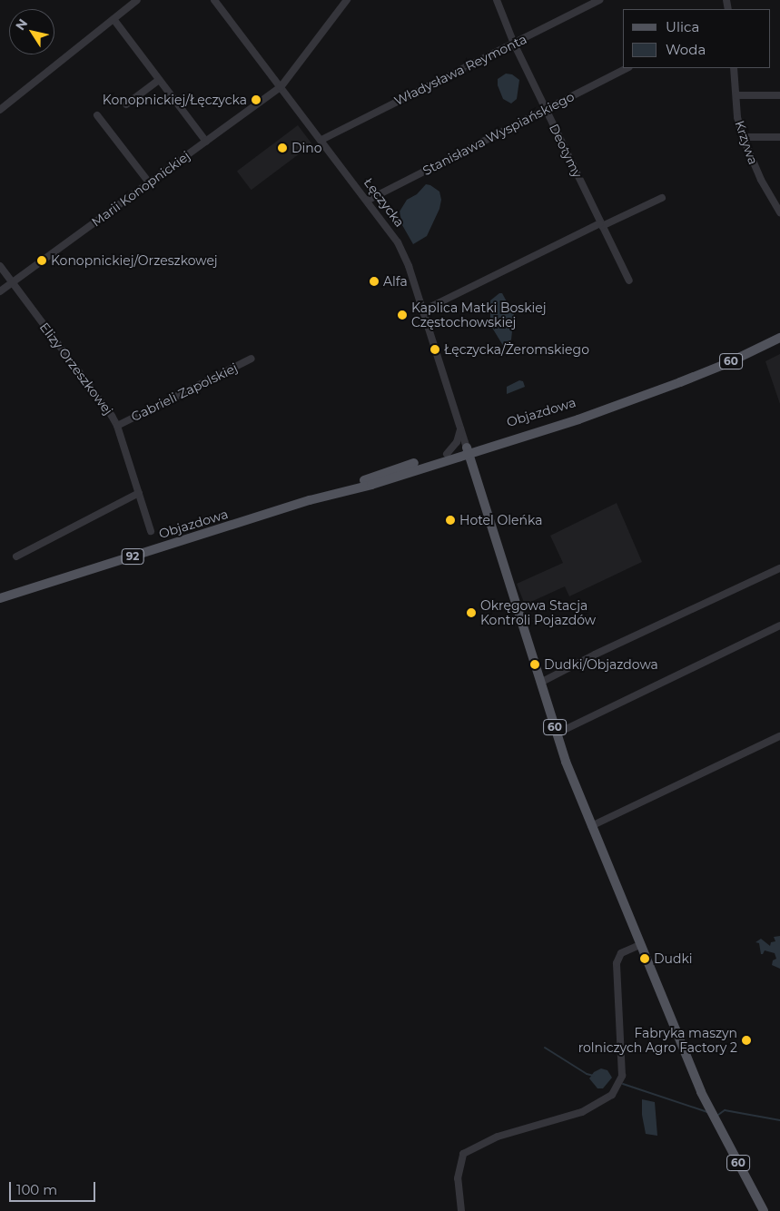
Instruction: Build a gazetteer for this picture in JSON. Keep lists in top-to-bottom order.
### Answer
{
  "streets": {
    "main road": ["60", "Objazdowa", "92"],
    "street": [
      "Władysława Reymonta",
      "Stanisława Wyspiańskiego",
      "Krzywa",
      "Deotymy",
      "Marii Konopnickiej",
      "Łęczycka",
      "Elizy Orzeszkowej",
      "Gabrieli Zapolskiej"
    ]
  },
  "crossings": [
    ["Władysława Reymonta", "Deotymy"],
    ["Władysława Reymonta", "Łęczycka"],
    ["Stanisława Wyspiańskiego", "Deotymy"],
    ["Stanisława Wyspiańskiego", "Łęczycka"],
    ["Marii Konopnickiej", "Łęczycka"],
    ["Marii Konopnickiej", "Elizy Orzeszkowej"],
    ["Łęczycka", "60"],
    ["Łęczycka", "Objazdowa"],
    ["60", "Objazdowa"],
    ["Elizy Orzeszkowej", "Gabrieli Zapolskiej"]
  ],
  "places": [
    "Konopnickiej/Łęczycka",
    "Dino",
    "Konopnickiej/Orzeszkowej",
    "Alfa",
    "Kaplica Matki Boskiej Częstochowskiej",
    "Łęczycka/Żeromskiego",
    "Hotel Oleńka",
    "Okręgowa Stacja Kontroli Pojazdów",
    "Dudki/Objazdowa",
    "Dudki",
    "Fabryka maszyn rolniczych Agro Factory 2"
  ],
  "legend": ["Ulica", "Woda"],
  "scale_bar": "100 m",
  "north": "top left"
}
